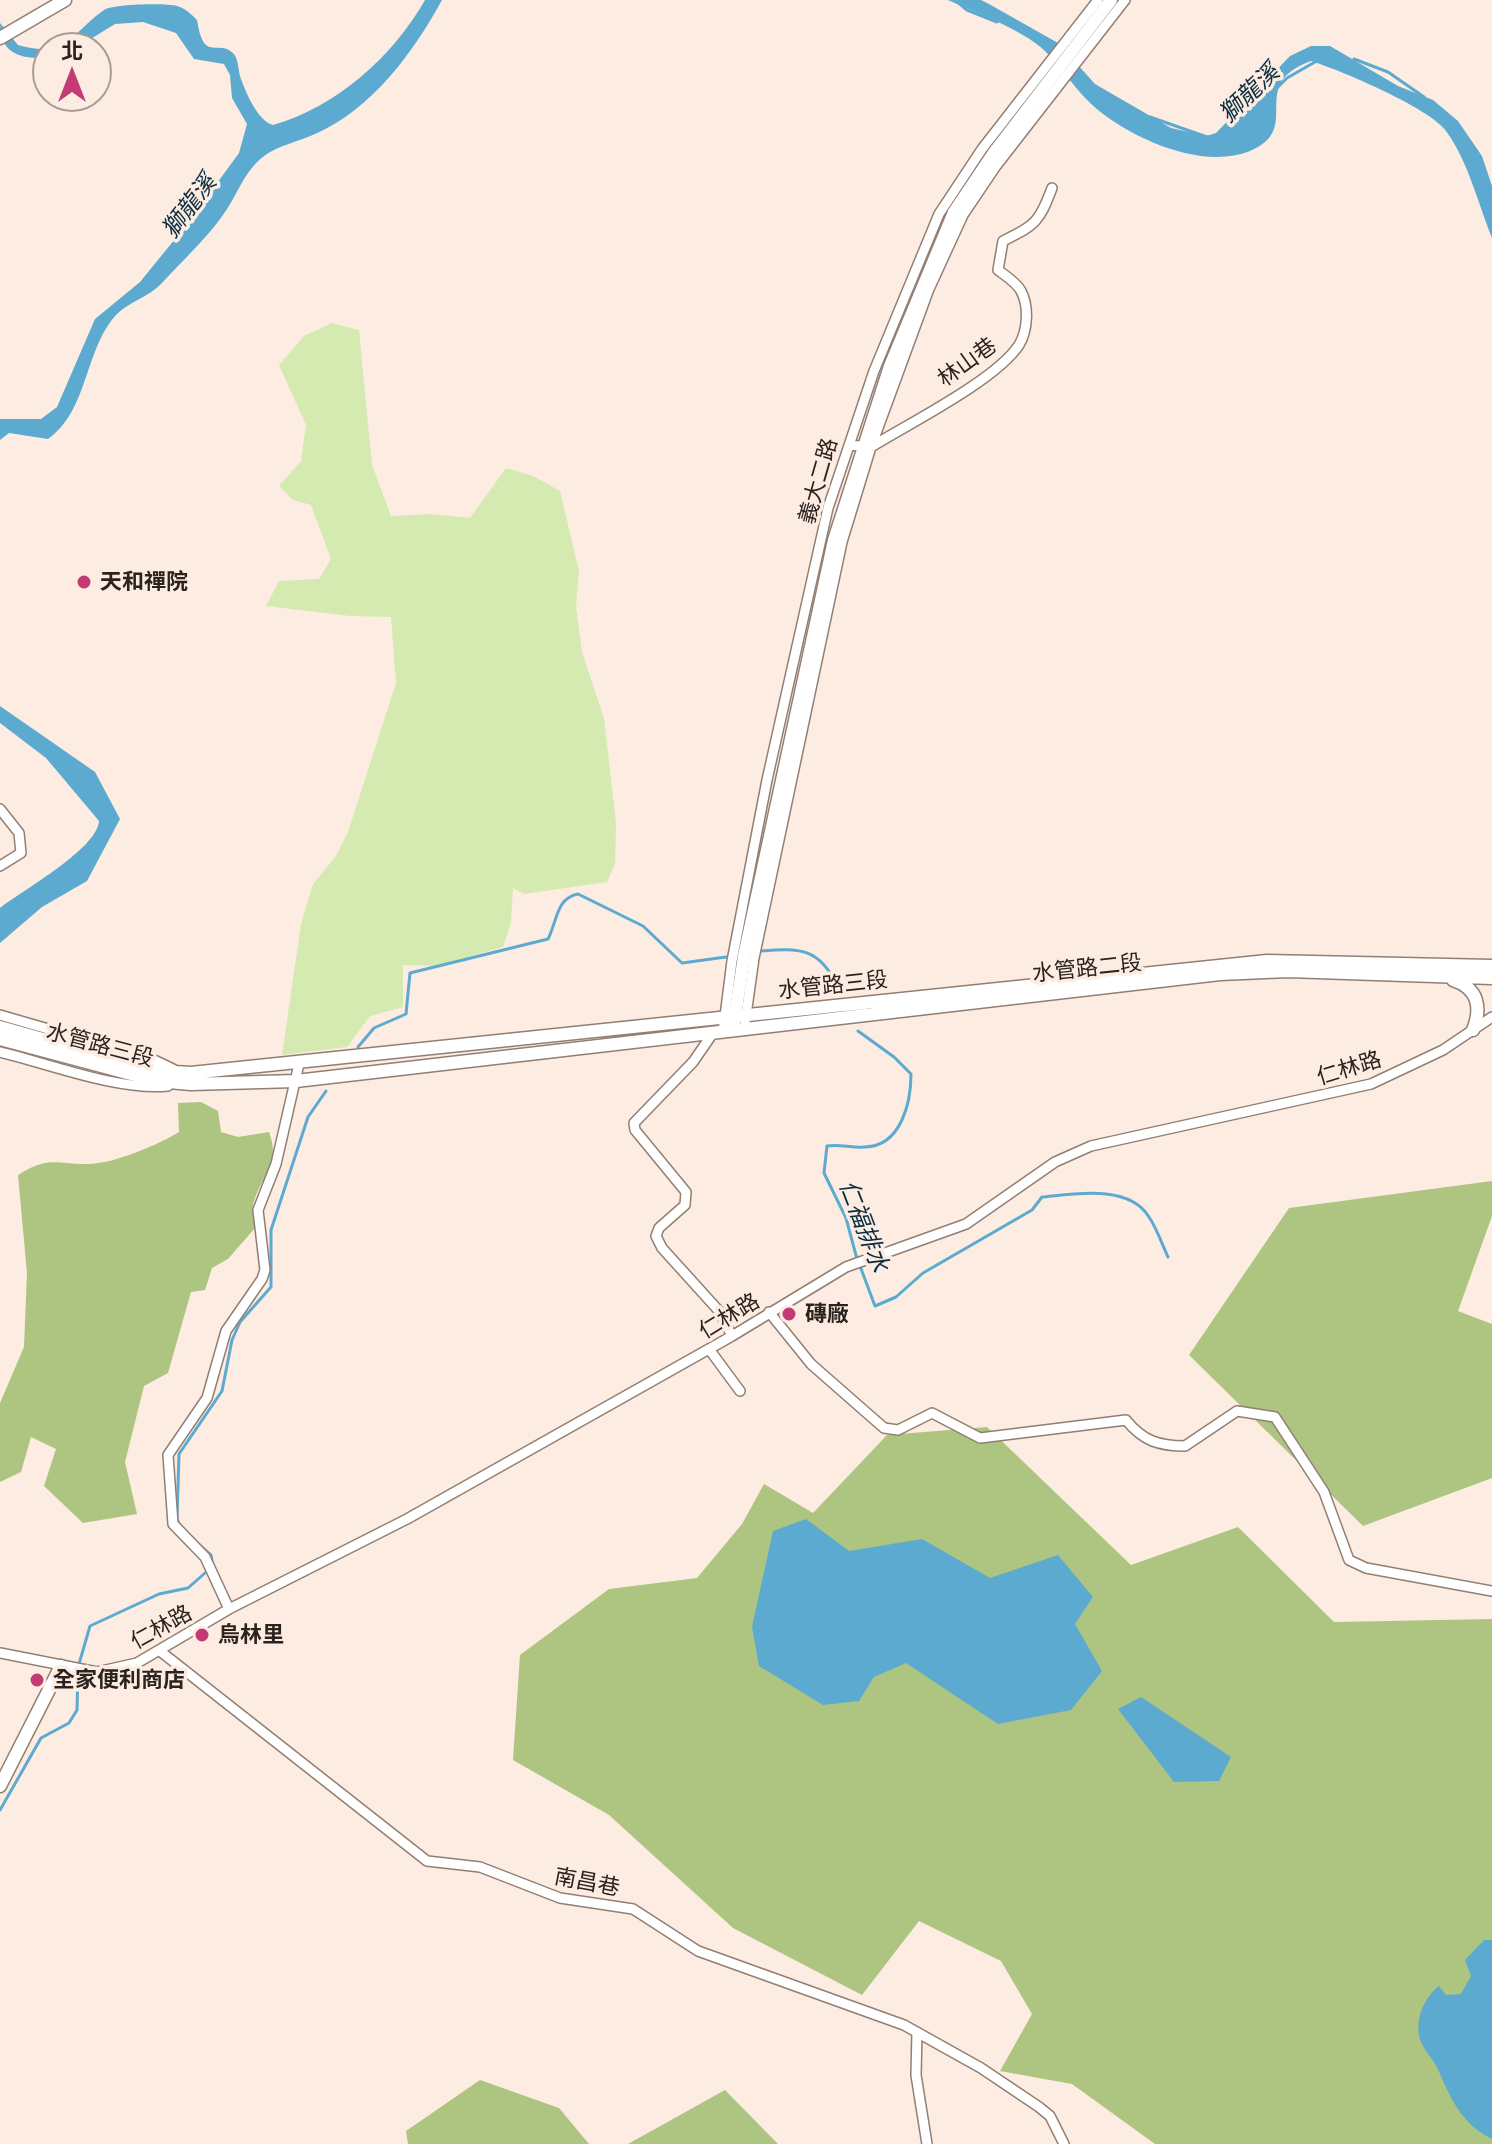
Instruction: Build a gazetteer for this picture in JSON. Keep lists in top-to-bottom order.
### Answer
{
  "streets": {
    "main road": ["義大二路", "水管路二段", "水管路三段"],
    "street": ["林山巷", "仁林路", "南昌巷"]
  },
  "crossings": [
    ["林山巷", "義大二路"],
    ["義大二路", "水管路二段"],
    ["義大二路", "水管路三段"],
    ["水管路二段", "水管路三段"],
    ["仁林路", "南昌巷"]
  ],
  "water": ["獅龍溪", "仁福排水"],
  "places": [
    "天和禪院",
    "磚廠",
    "烏林里",
    "全家便利商店"
  ],
  "north": "top"
}
